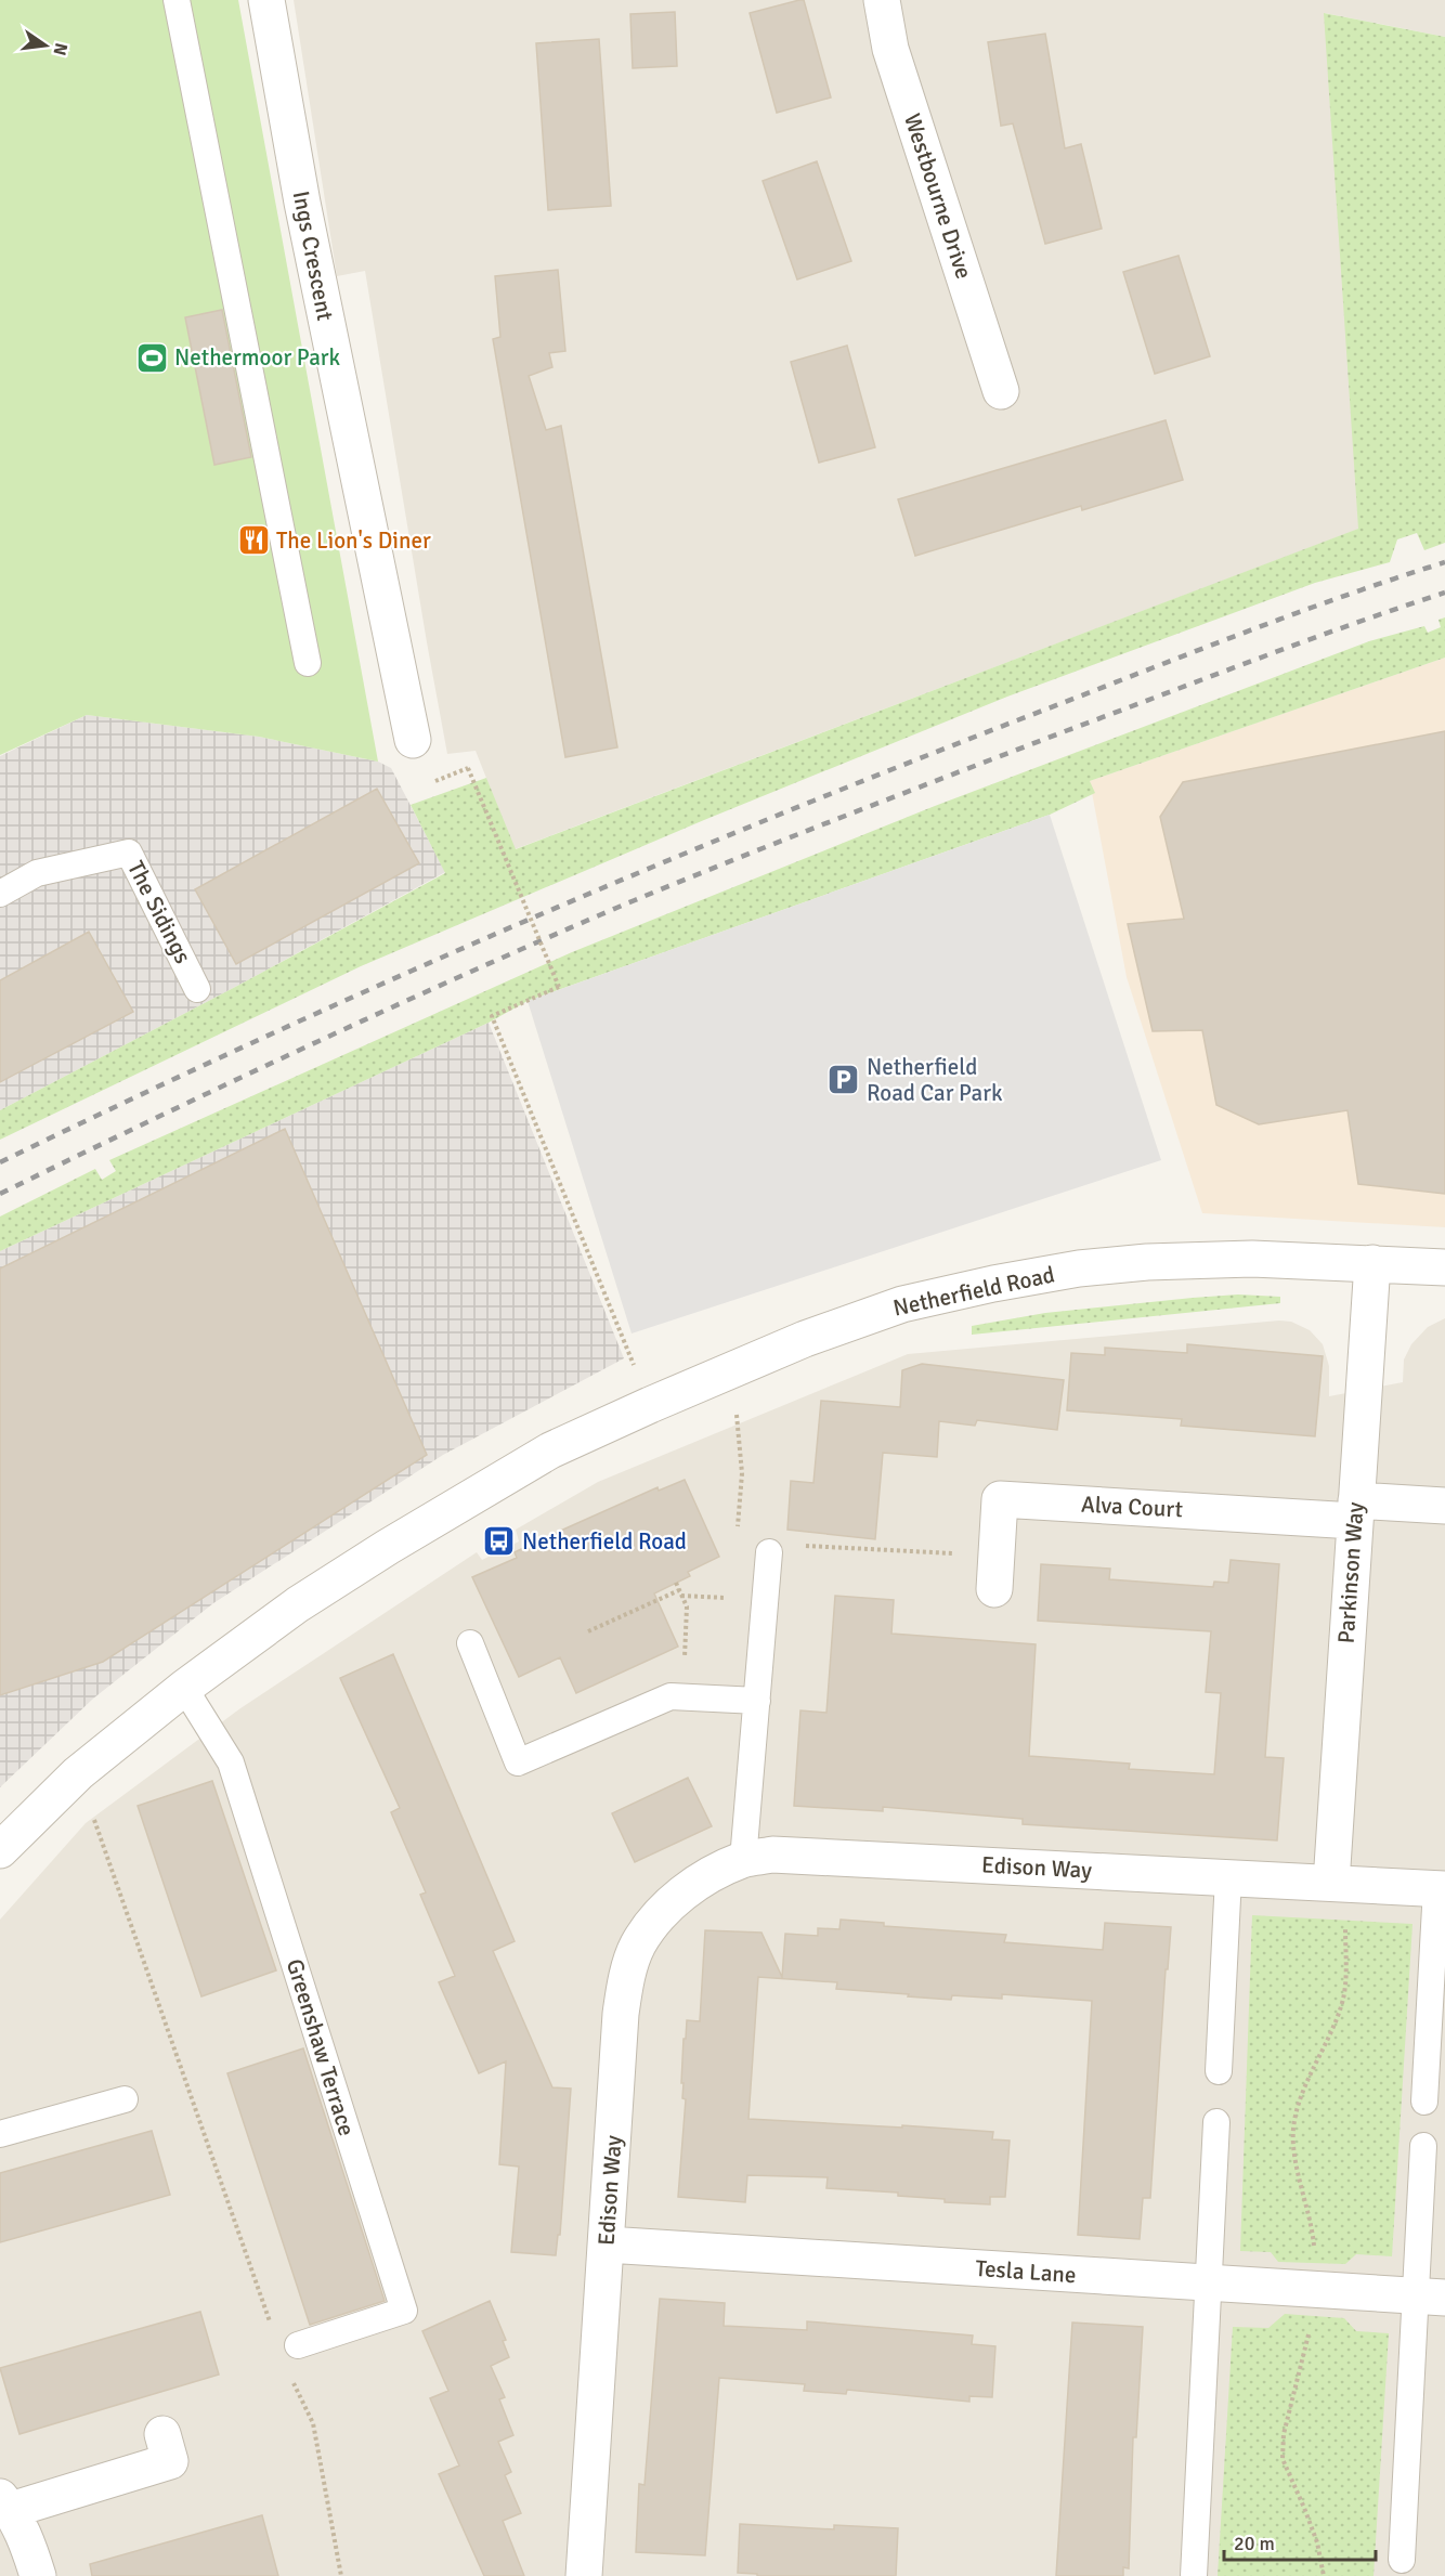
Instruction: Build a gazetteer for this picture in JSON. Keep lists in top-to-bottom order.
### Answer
{
  "streets": {
    "street": [
      "Westbourne Drive",
      "Ings Crescent",
      "Netherfield Road",
      "Alva Court",
      "Parkinson Way",
      "Edison Way",
      "Tesla Lane"
    ],
    "lane": ["The Sidings", "Greenshaw Terrace"]
  },
  "crossings": [
    ["Netherfield Road", "Parkinson Way"],
    ["Netherfield Road", "Greenshaw Terrace"],
    ["Alva Court", "Parkinson Way"],
    ["Parkinson Way", "Edison Way"],
    ["Edison Way", "Tesla Lane"]
  ],
  "places": {
    "sports": ["Nethermoor Park"],
    "restaurant": ["The Lion's Diner"],
    "parking": ["Netherfield Road Car Park"],
    "bus stop": ["Netherfield Road"]
  },
  "scale_bar": "20 m",
  "north": "right"
}
